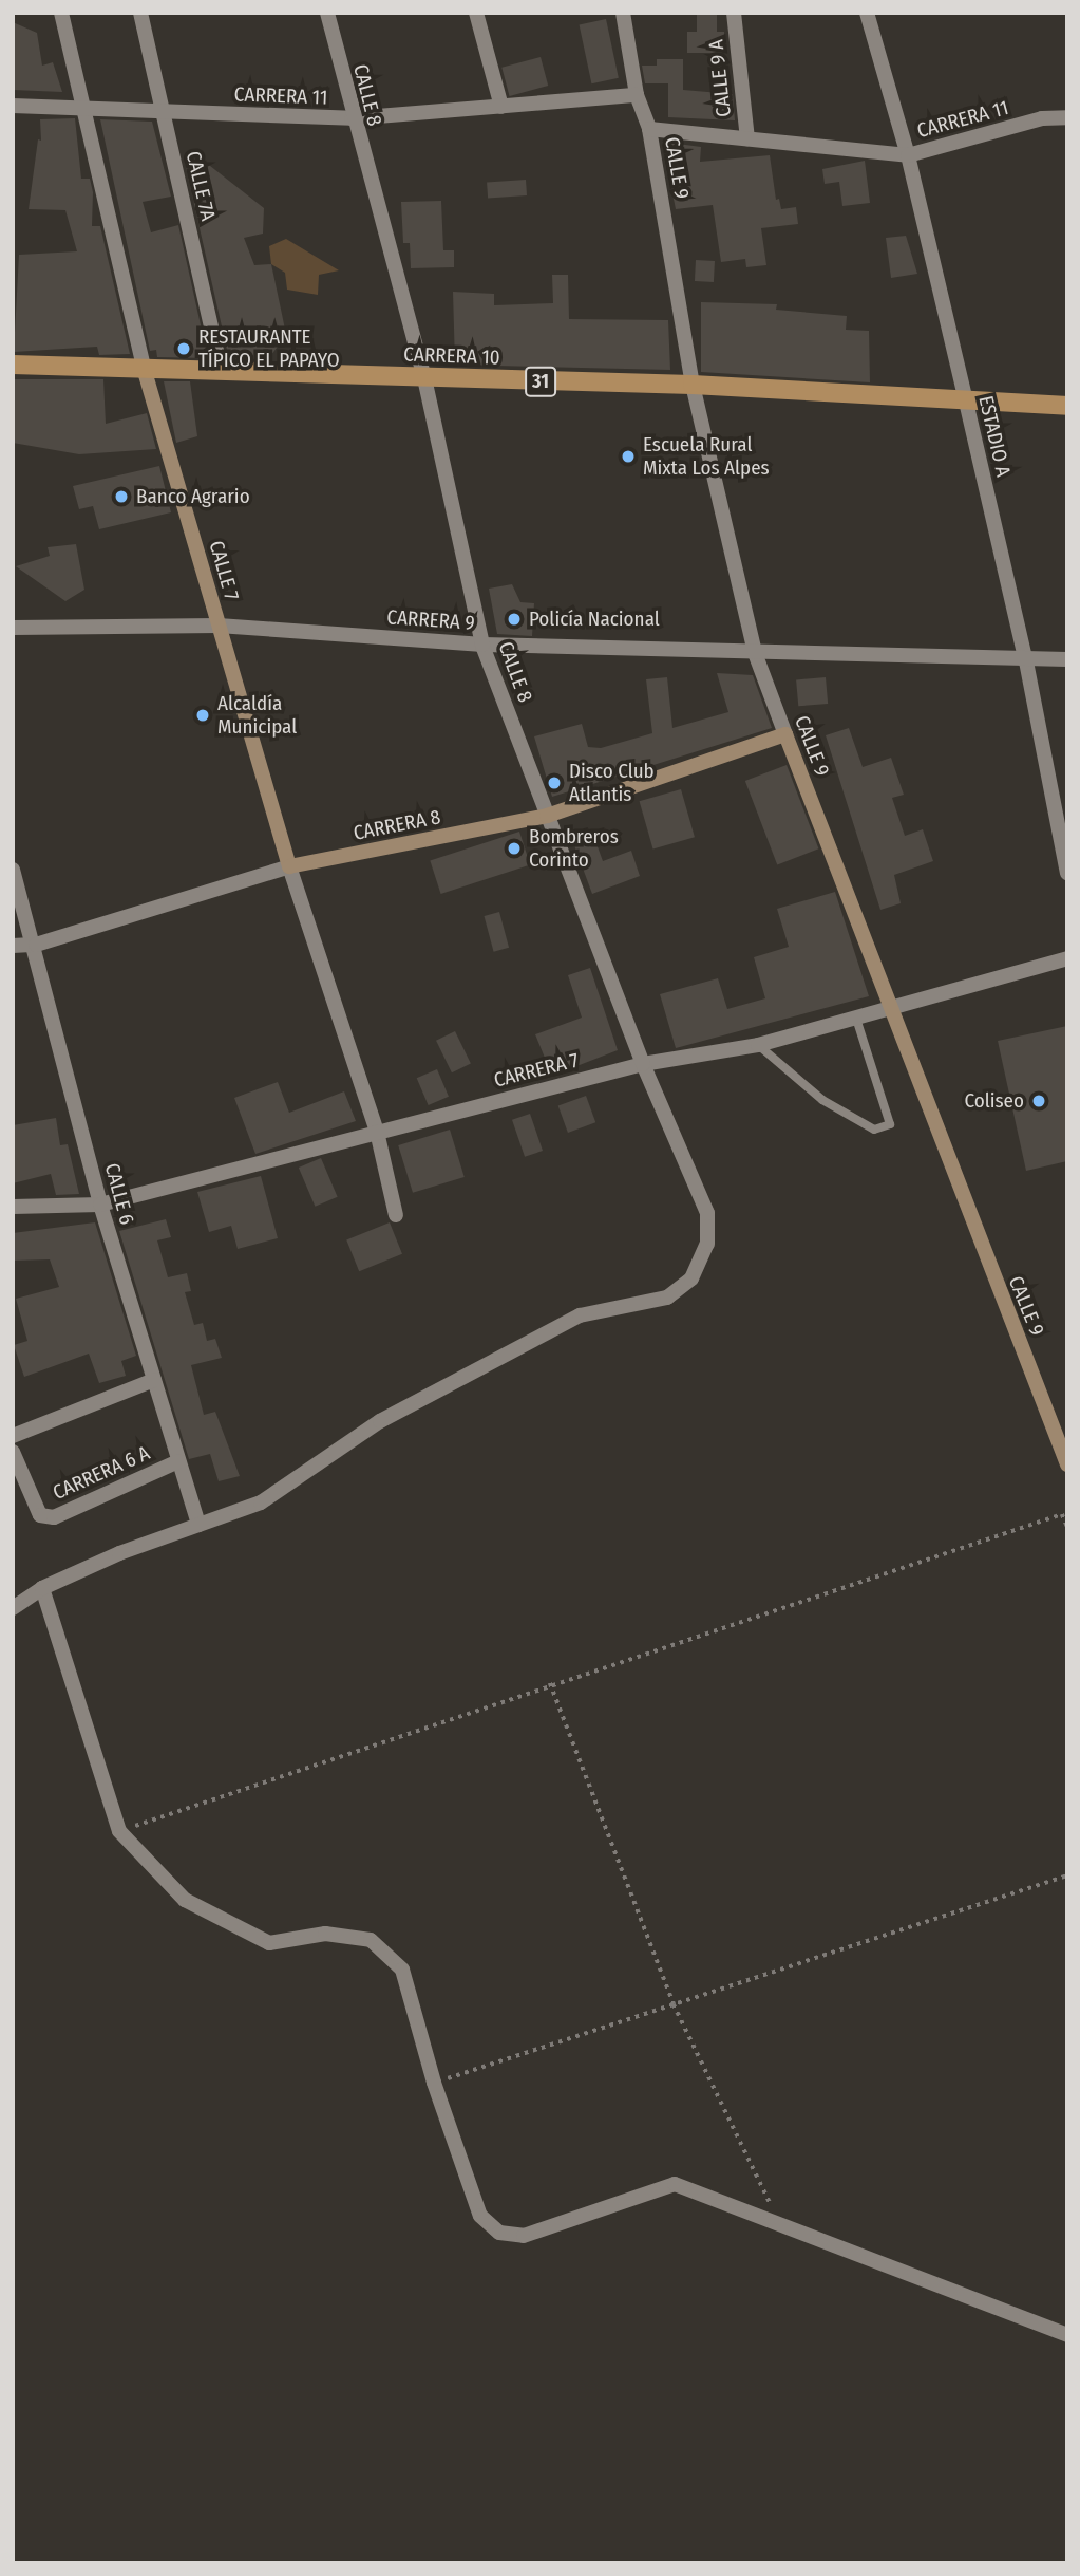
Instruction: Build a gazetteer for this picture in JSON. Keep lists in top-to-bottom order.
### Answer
{
  "streets": {
    "main road": ["CARRERA 10", "31"],
    "street": [
      "CALLE 9 A",
      "CALLE 8",
      "CARRERA 11",
      "CALLE 9",
      "CALLE 7A",
      "ESTADIO A",
      "CALLE 7",
      "CARRERA 9",
      "CARRERA 8",
      "CARRERA 7",
      "CALLE 6",
      "CARRERA 6 A"
    ]
  },
  "crossings": [
    ["CALLE 9 A", "CARRERA 11"],
    ["CALLE 8", "CARRERA 11"],
    ["CALLE 8", "CARRERA 10"],
    ["CALLE 8", "CARRERA 9"],
    ["CALLE 8", "CARRERA 8"],
    ["CALLE 8", "CARRERA 7"],
    ["CALLE 8", "CALLE 6"],
    ["CARRERA 11", "CALLE 9"],
    ["CARRERA 11", "CALLE 7A"],
    ["CARRERA 11", "ESTADIO A"],
    ["CARRERA 11", "CALLE 7"],
    ["CALLE 9", "CARRERA 10"],
    ["CALLE 9", "CARRERA 9"],
    ["CALLE 9", "CARRERA 8"],
    ["CALLE 9", "CARRERA 7"],
    ["CALLE 7A", "CARRERA 10"],
    ["CARRERA 10", "ESTADIO A"],
    ["CARRERA 10", "CALLE 7"],
    ["ESTADIO A", "CARRERA 9"],
    ["CALLE 7", "CARRERA 9"],
    ["CALLE 7", "CARRERA 8"],
    ["CALLE 7", "CARRERA 7"],
    ["CARRERA 8", "CALLE 6"],
    ["CARRERA 7", "CALLE 6"],
    ["CALLE 6", "CARRERA 6 A"]
  ],
  "places": [
    "RESTAURANTE TÍPICO EL PAPAYO",
    "Escuela Rural Mixta Los Alpes",
    "Banco Agrario",
    "Policía Nacional",
    "Alcaldía Municipal",
    "Disco Club Atlantis",
    "Bombreros Corinto",
    "Coliseo"
  ]
}
